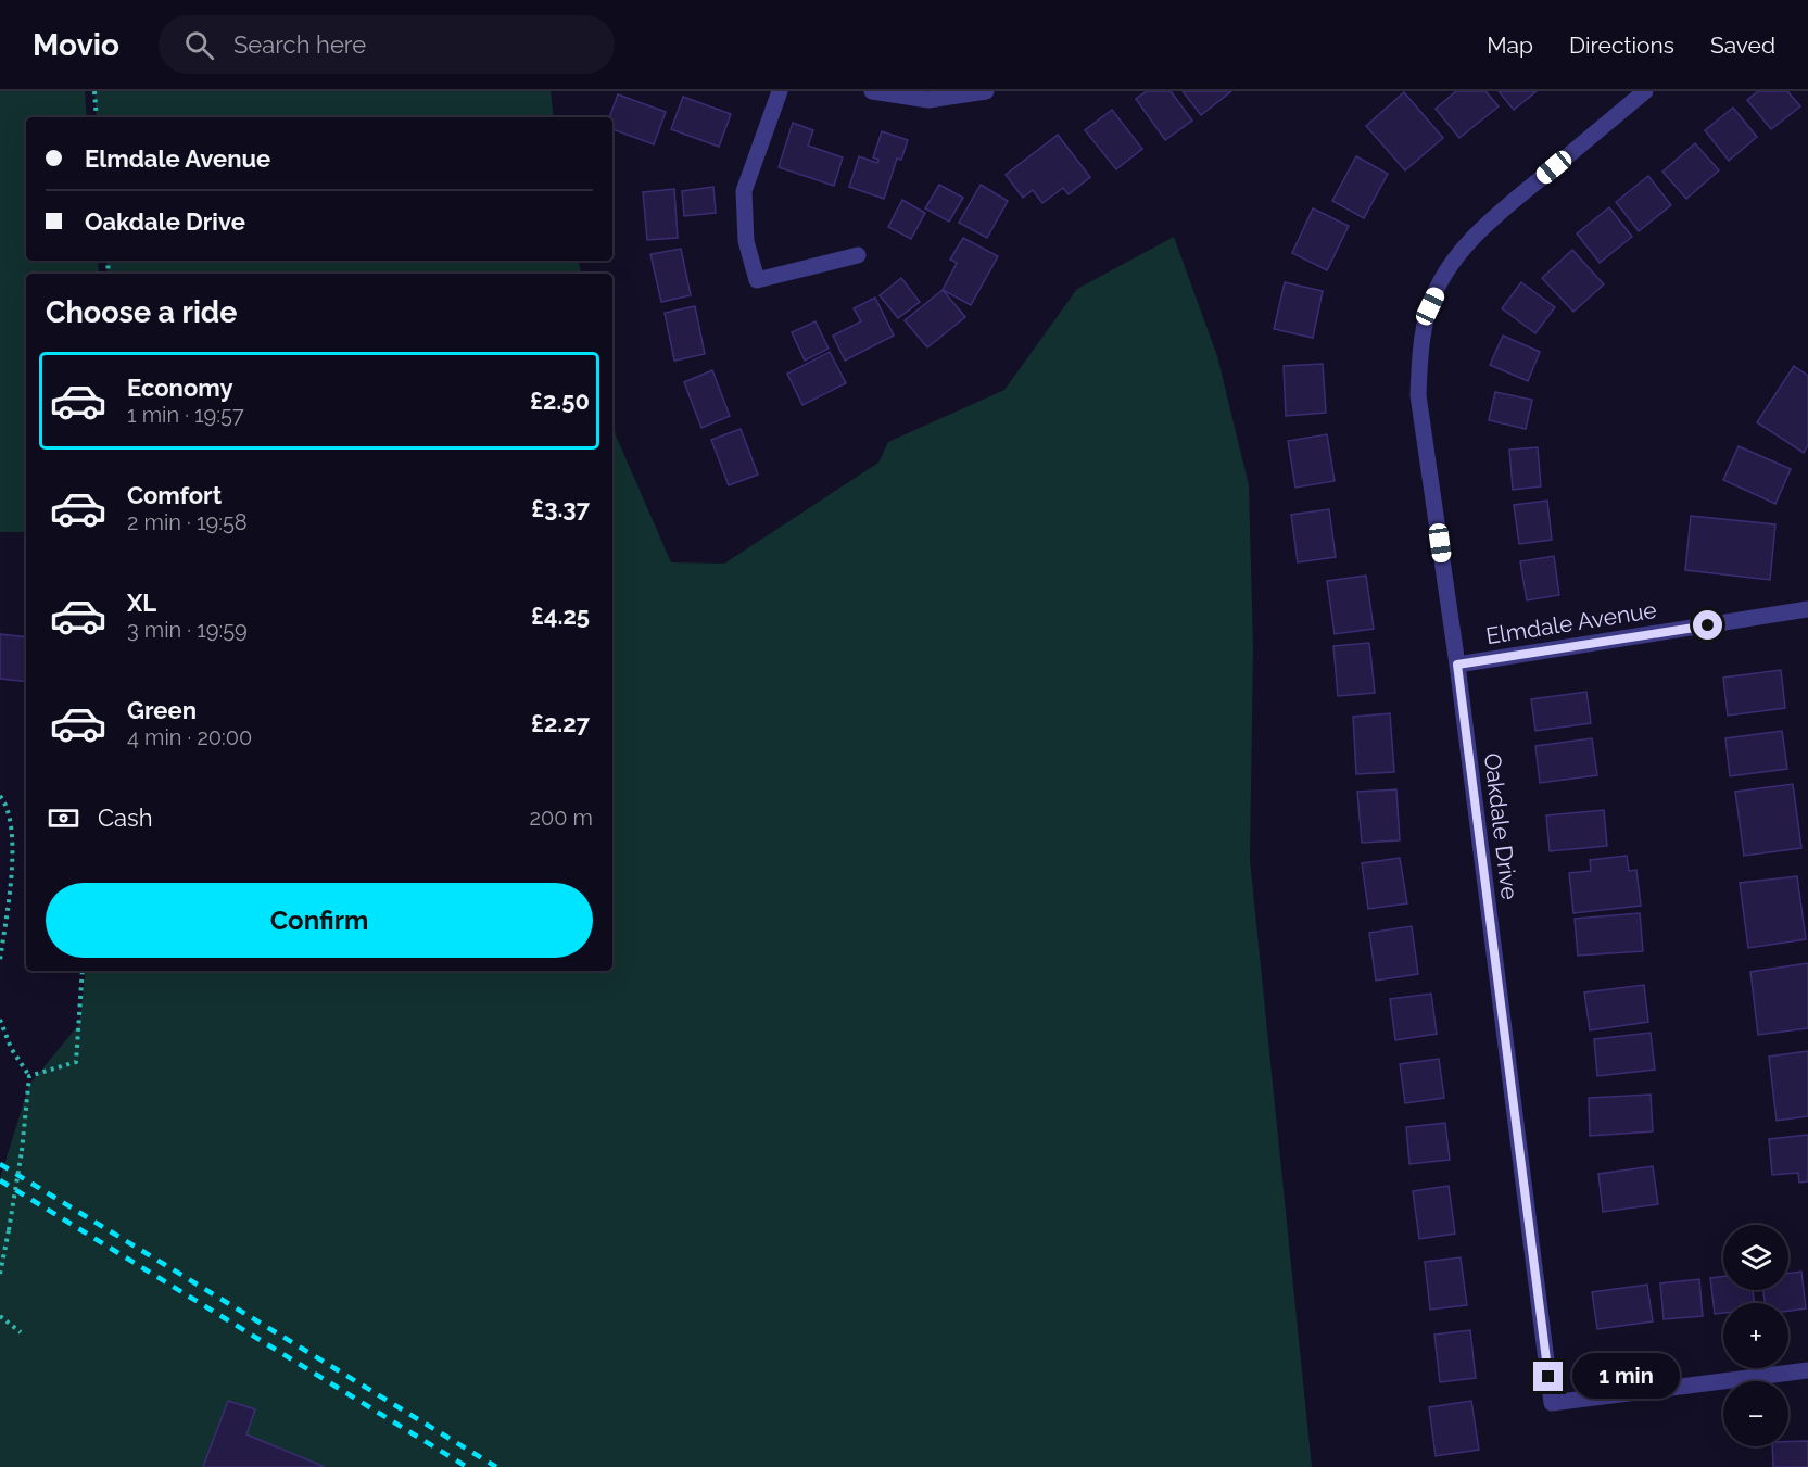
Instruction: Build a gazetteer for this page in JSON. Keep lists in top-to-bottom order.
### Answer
{
  "streets": {
    "street": ["Elmdale Avenue", "Oakdale Drive"]
  },
  "crossings": [
    ["Elmdale Avenue", "Oakdale Drive"]
  ],
  "page": {
    "header": "Movio",
    "search": "Search here",
    "nav": ["Map", "Directions", "Saved"],
    "banner": ["Elmdale Avenue", "Oakdale Drive"],
    "heading": "Choose a ride",
    "list": [
      {
        "name": "Economy",
        "note": "1 min · 19:57",
        "value": "£2.50"
      },
      {
        "name": "Comfort",
        "note": "2 min · 19:58",
        "value": "£3.37"
      },
      {
        "name": "XL",
        "note": "3 min · 19:59",
        "value": "£4.25"
      },
      {
        "name": "Green",
        "note": "4 min · 20:00",
        "value": "£2.27"
      }
    ],
    "pay": ["Cash", "200 m"],
    "buttons": "Confirm",
    "map_buttons": ["+", "−"],
    "bubble": "1 min"
  }
}
